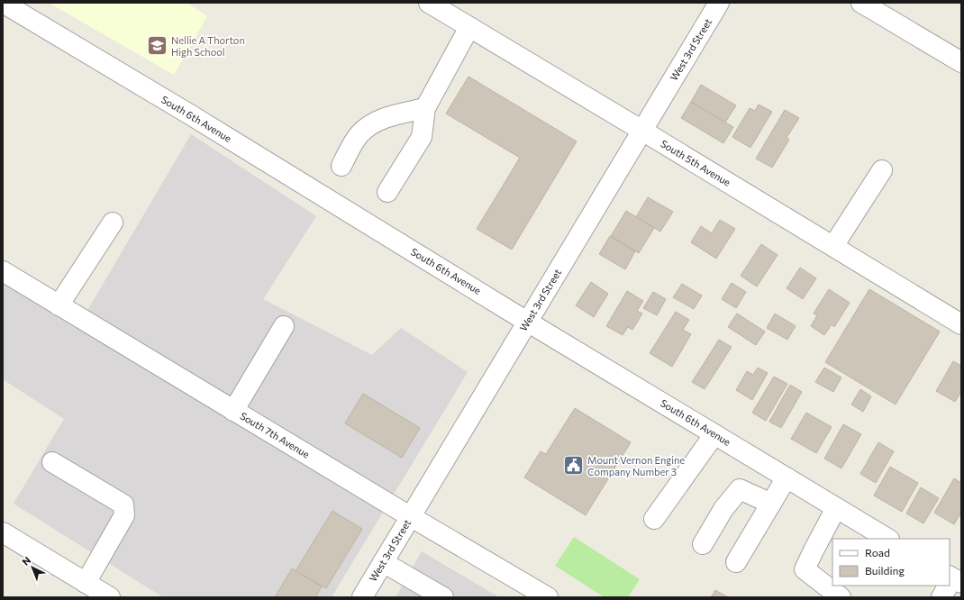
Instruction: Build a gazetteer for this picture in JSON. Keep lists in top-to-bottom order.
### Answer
{
  "streets": {
    "street": [
      "West 3rd Street",
      "South 6th Avenue",
      "South 5th Avenue",
      "South 7th Avenue"
    ]
  },
  "crossings": [
    ["West 3rd Street", "South 6th Avenue"],
    ["West 3rd Street", "South 5th Avenue"],
    ["West 3rd Street", "South 7th Avenue"]
  ],
  "places": {
    "school or university": ["Nellie A Thorton High School"],
    "public building": ["Mount Vernon Engine Company Number 3"]
  },
  "legend": ["Road", "Building"],
  "north": "top left"
}
